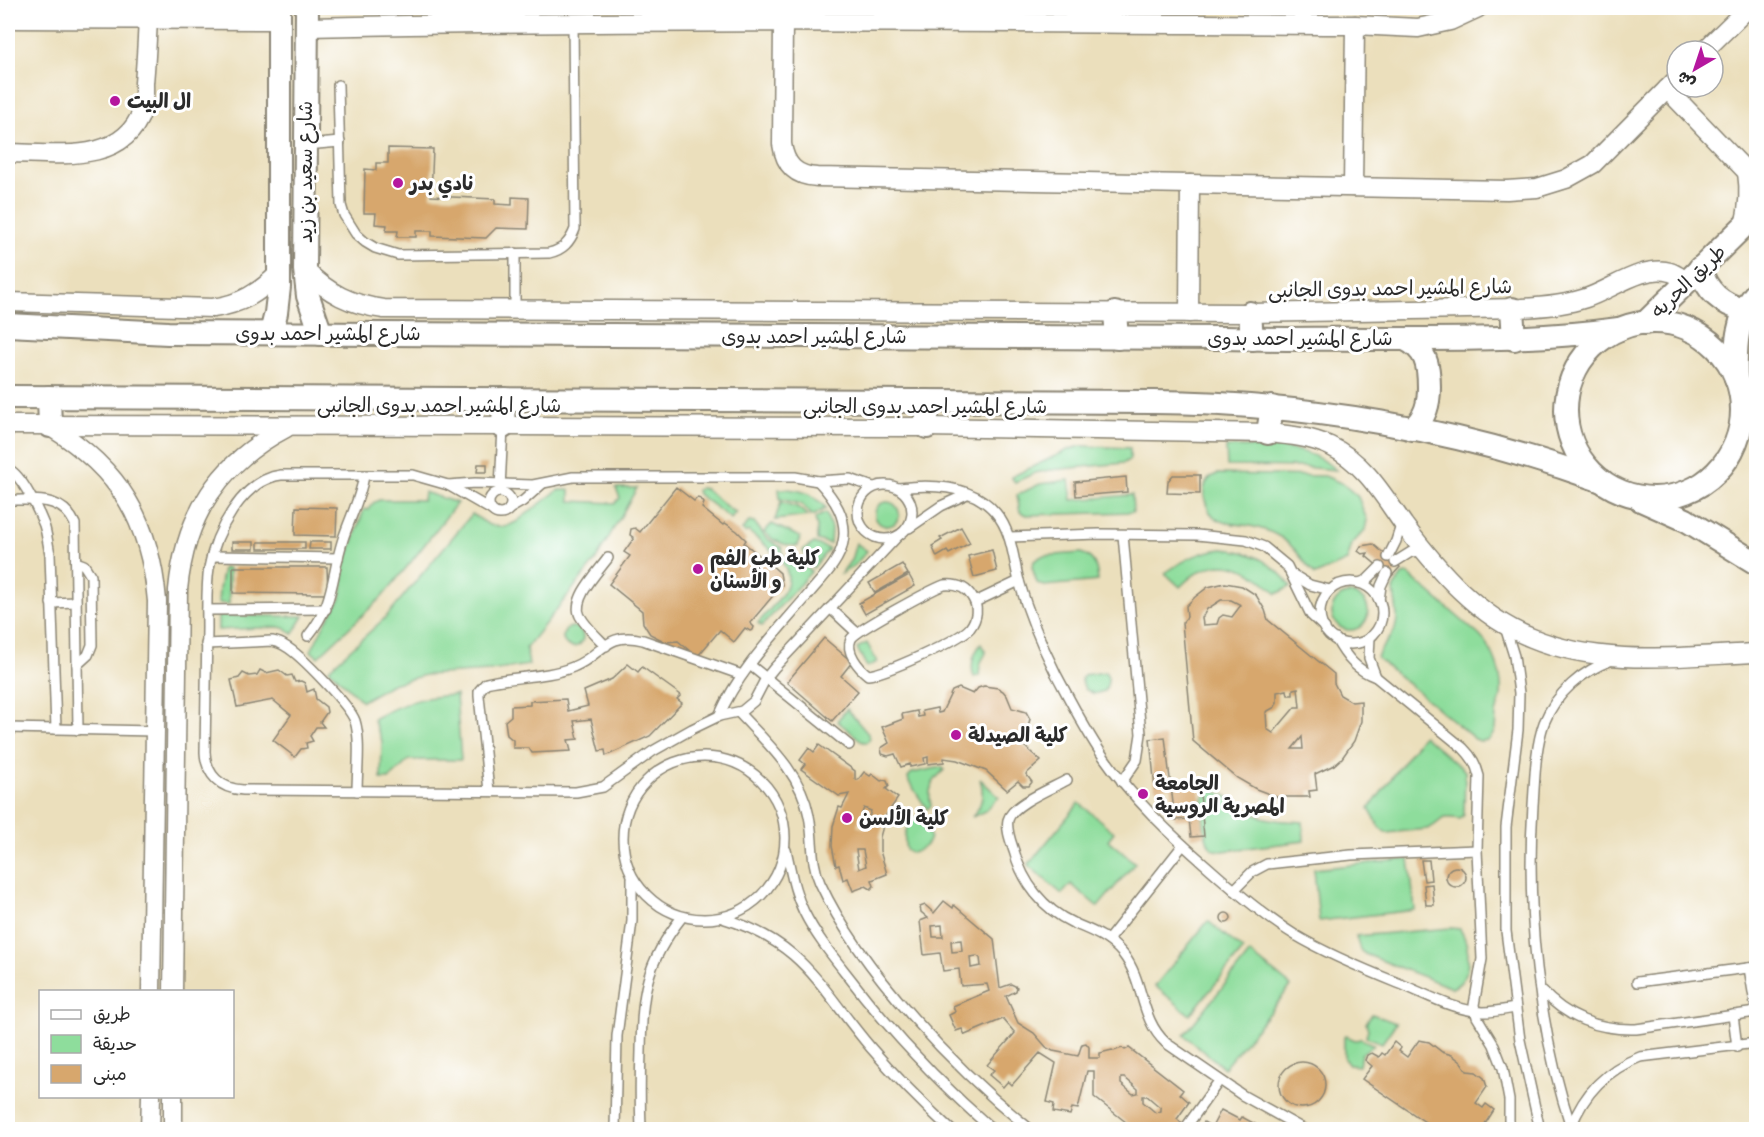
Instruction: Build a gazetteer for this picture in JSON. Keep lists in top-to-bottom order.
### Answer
{
  "streets": {
    "street": [
      "شارع سعيد بن زيد",
      "طريق الحريه",
      "شارع المشير احمد بدوى الجانبى",
      "شارع المشير احمد بدوى"
    ]
  },
  "crossings": [
    ["شارع سعيد بن زيد", "شارع المشير احمد بدوى الجانبى"],
    ["شارع سعيد بن زيد", "شارع المشير احمد بدوى"],
    ["طريق الحريه", "شارع المشير احمد بدوى الجانبى"],
    ["طريق الحريه", "شارع المشير احمد بدوى"]
  ],
  "places": [
    "ال البيت",
    "نادي بدر",
    "كلية طب الفم و الأسنان",
    "كلية الصيدلة",
    "الجامعة المصرية الروسية",
    "كلية الألسن"
  ],
  "legend": ["طريق", "حديقة", "مبنى"],
  "north": "bottom left"
}
